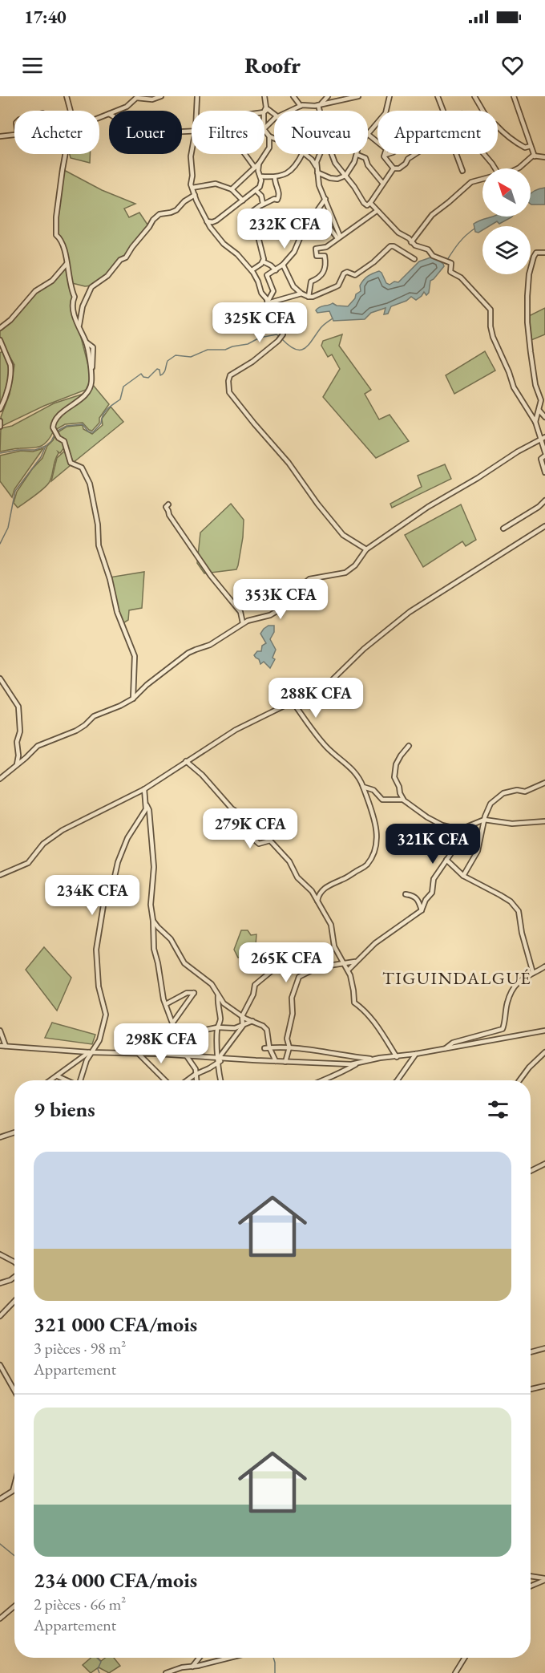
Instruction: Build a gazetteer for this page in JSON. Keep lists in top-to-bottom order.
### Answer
{
  "districts": ["TIGUINDALGUÉ"],
  "north": "top left",
  "page": {
    "status": "17:40",
    "header": "Roofr",
    "chip": [
      "Acheter",
      "Louer",
      "Filtres",
      "Nouveau",
      "Appartement"
    ],
    "price": [
      "232K CFA",
      "325K CFA",
      "353K CFA",
      "288K CFA",
      "279K CFA",
      "321K CFA",
      "234K CFA",
      "265K CFA",
      "298K CFA"
    ],
    "heading": "9 biens",
    "list": [
      {
        "name": "321 000 CFA/mois",
        "note": "3 pièces · 98 m² · Appartement"
      },
      {
        "name": "234 000 CFA/mois",
        "note": "2 pièces · 66 m² · Appartement"
      }
    ]
  }
}
